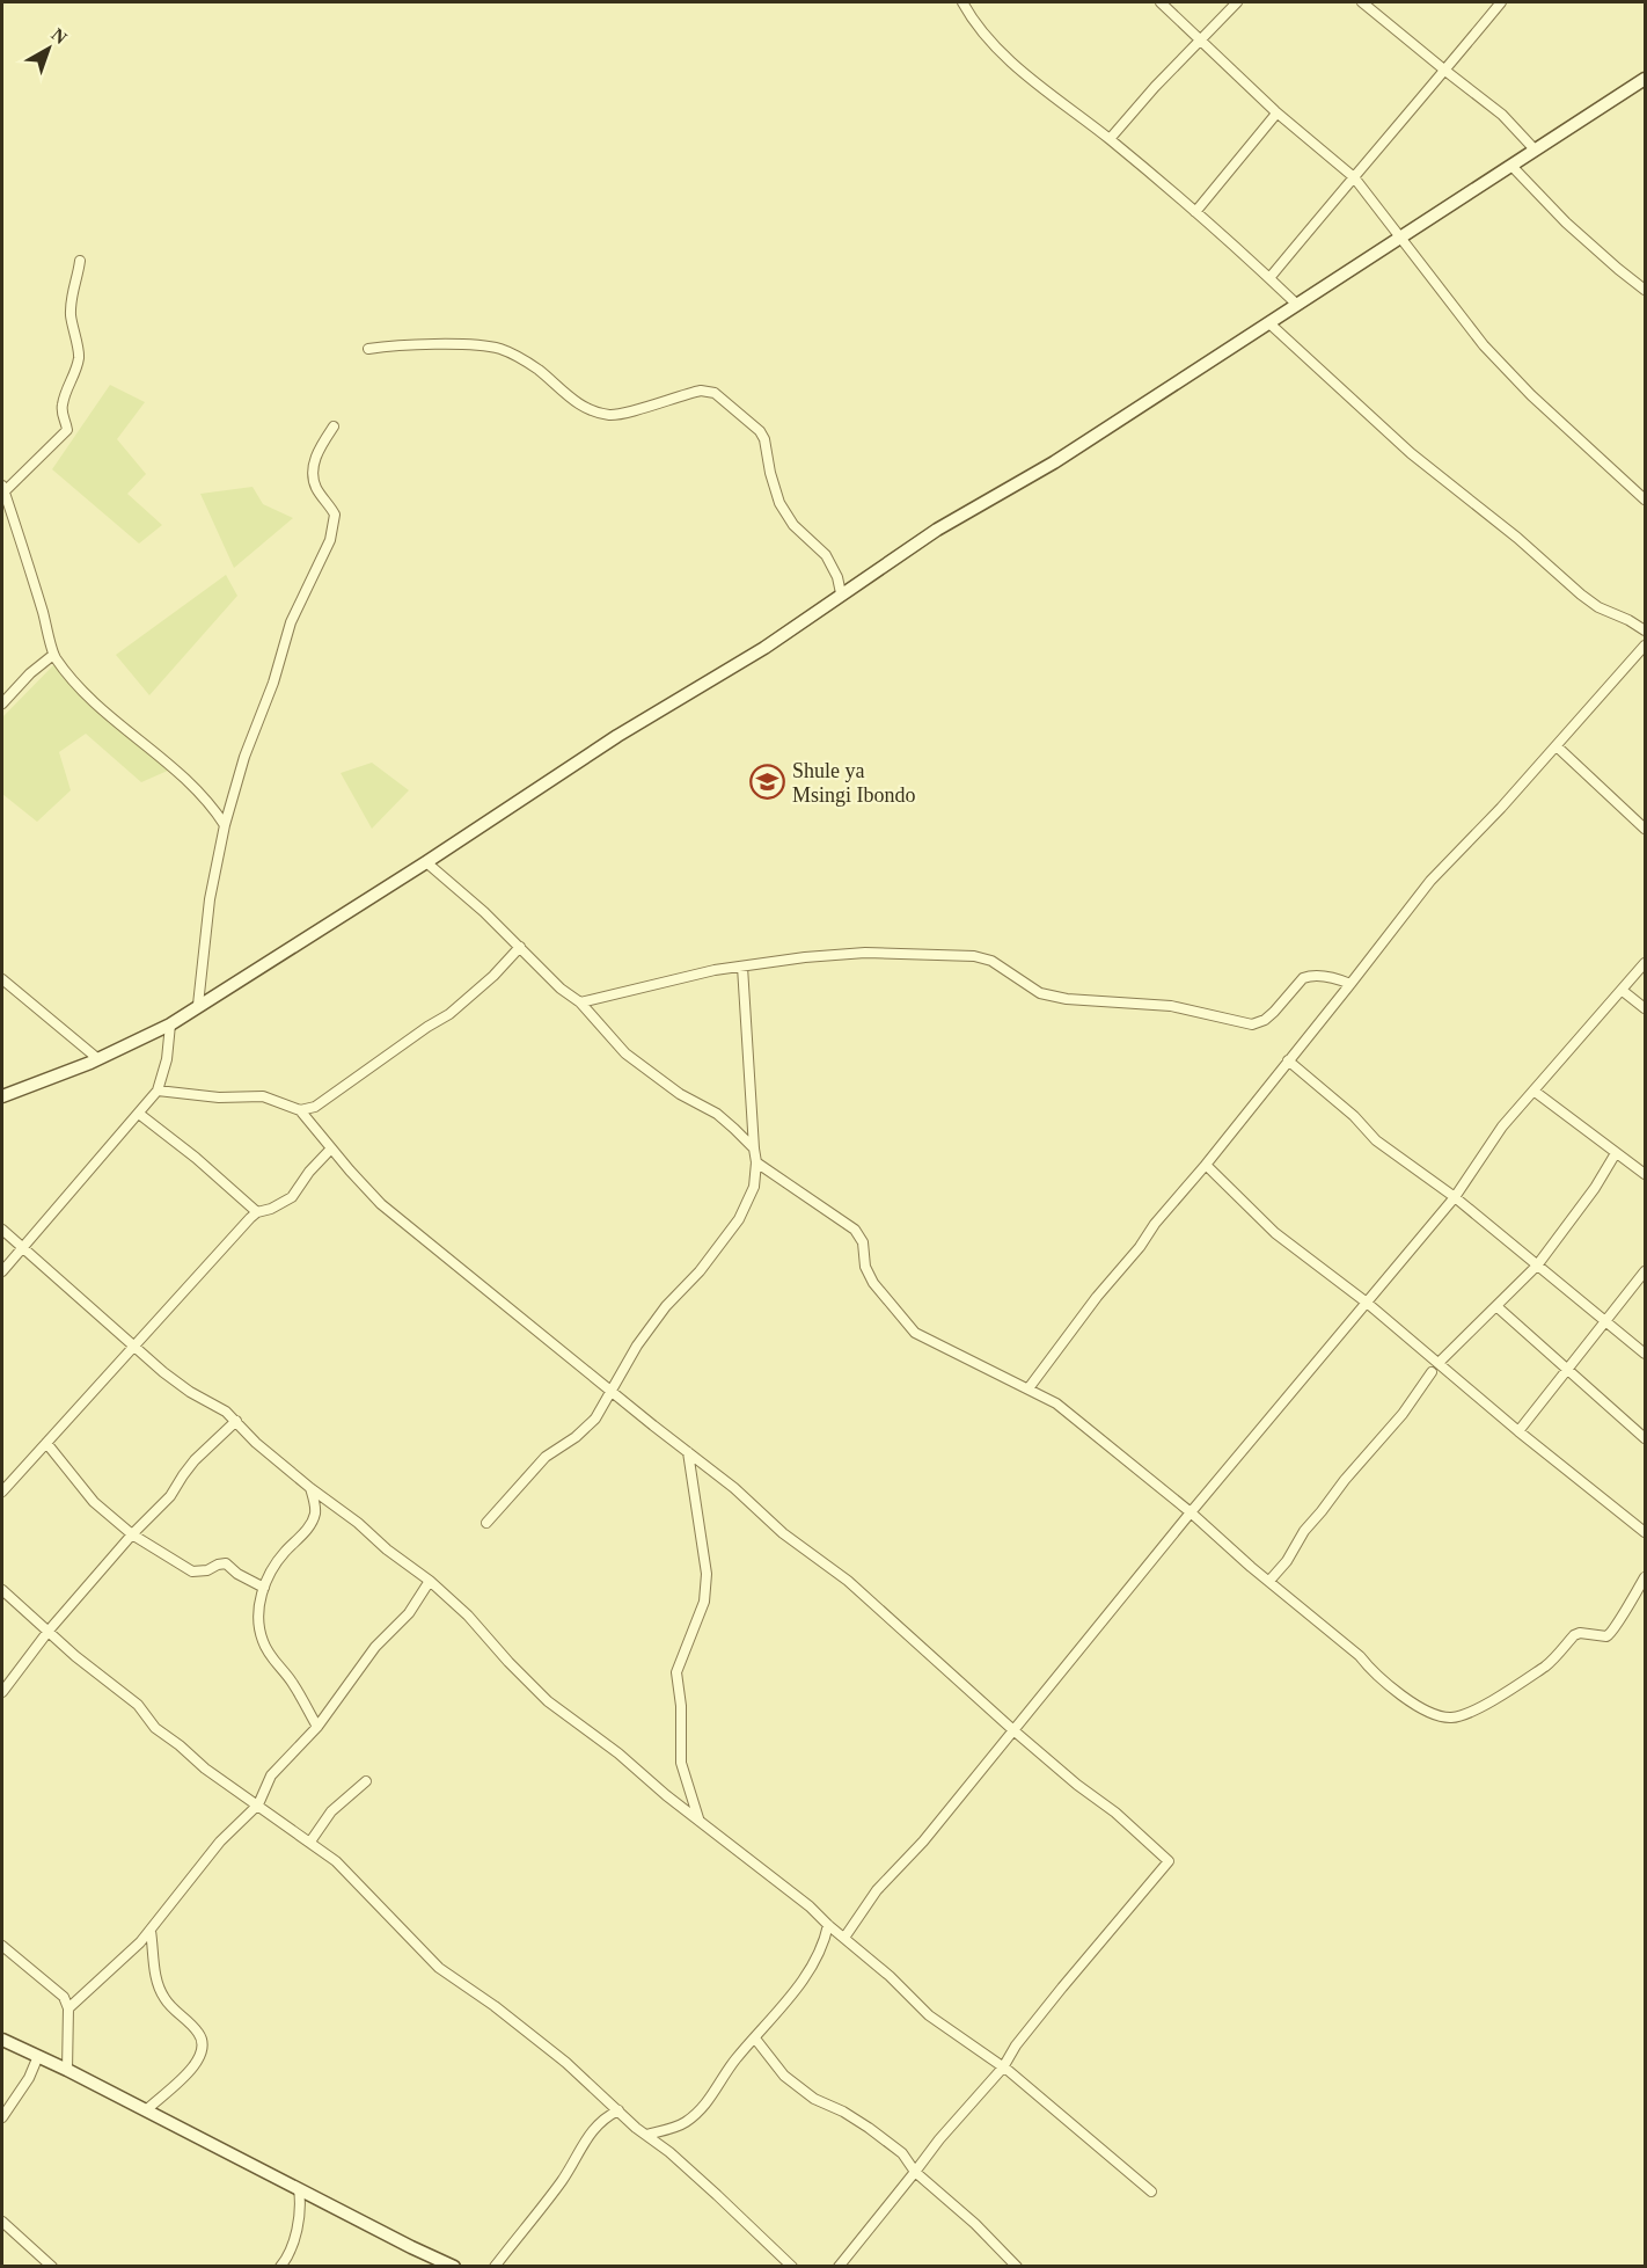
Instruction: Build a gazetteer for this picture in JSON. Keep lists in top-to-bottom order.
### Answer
{
  "places": {
    "school or university": ["Shule ya Msingi Ibondo"]
  },
  "north": "top right"
}
